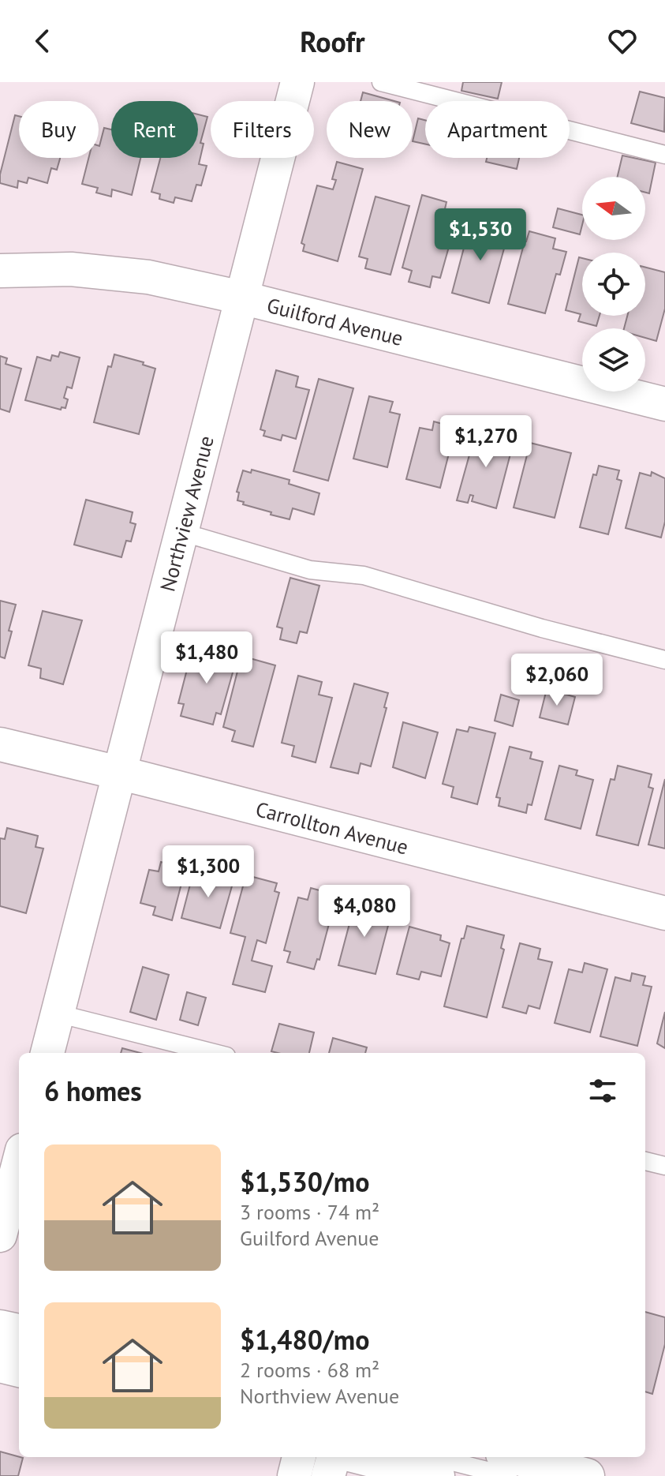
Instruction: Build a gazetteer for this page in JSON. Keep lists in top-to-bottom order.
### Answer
{
  "streets": {
    "street": ["Guilford Avenue", "Northview Avenue", "Carrollton Avenue"]
  },
  "crossings": [
    ["Guilford Avenue", "Northview Avenue"],
    ["Northview Avenue", "Carrollton Avenue"]
  ],
  "north": "left",
  "page": {
    "header": "Roofr",
    "chip": [
      "Buy",
      "Rent",
      "Filters",
      "New",
      "Apartment"
    ],
    "price": [
      "$1,530",
      "$1,270",
      "$1,480",
      "$2,060",
      "$1,300",
      "$4,080"
    ],
    "heading": "6 homes",
    "list": [
      {
        "name": "$1,530/mo",
        "note": "3 rooms · 74 m² · Guilford Avenue"
      },
      {
        "name": "$1,480/mo",
        "note": "2 rooms · 68 m² · Northview Avenue"
      }
    ]
  }
}
